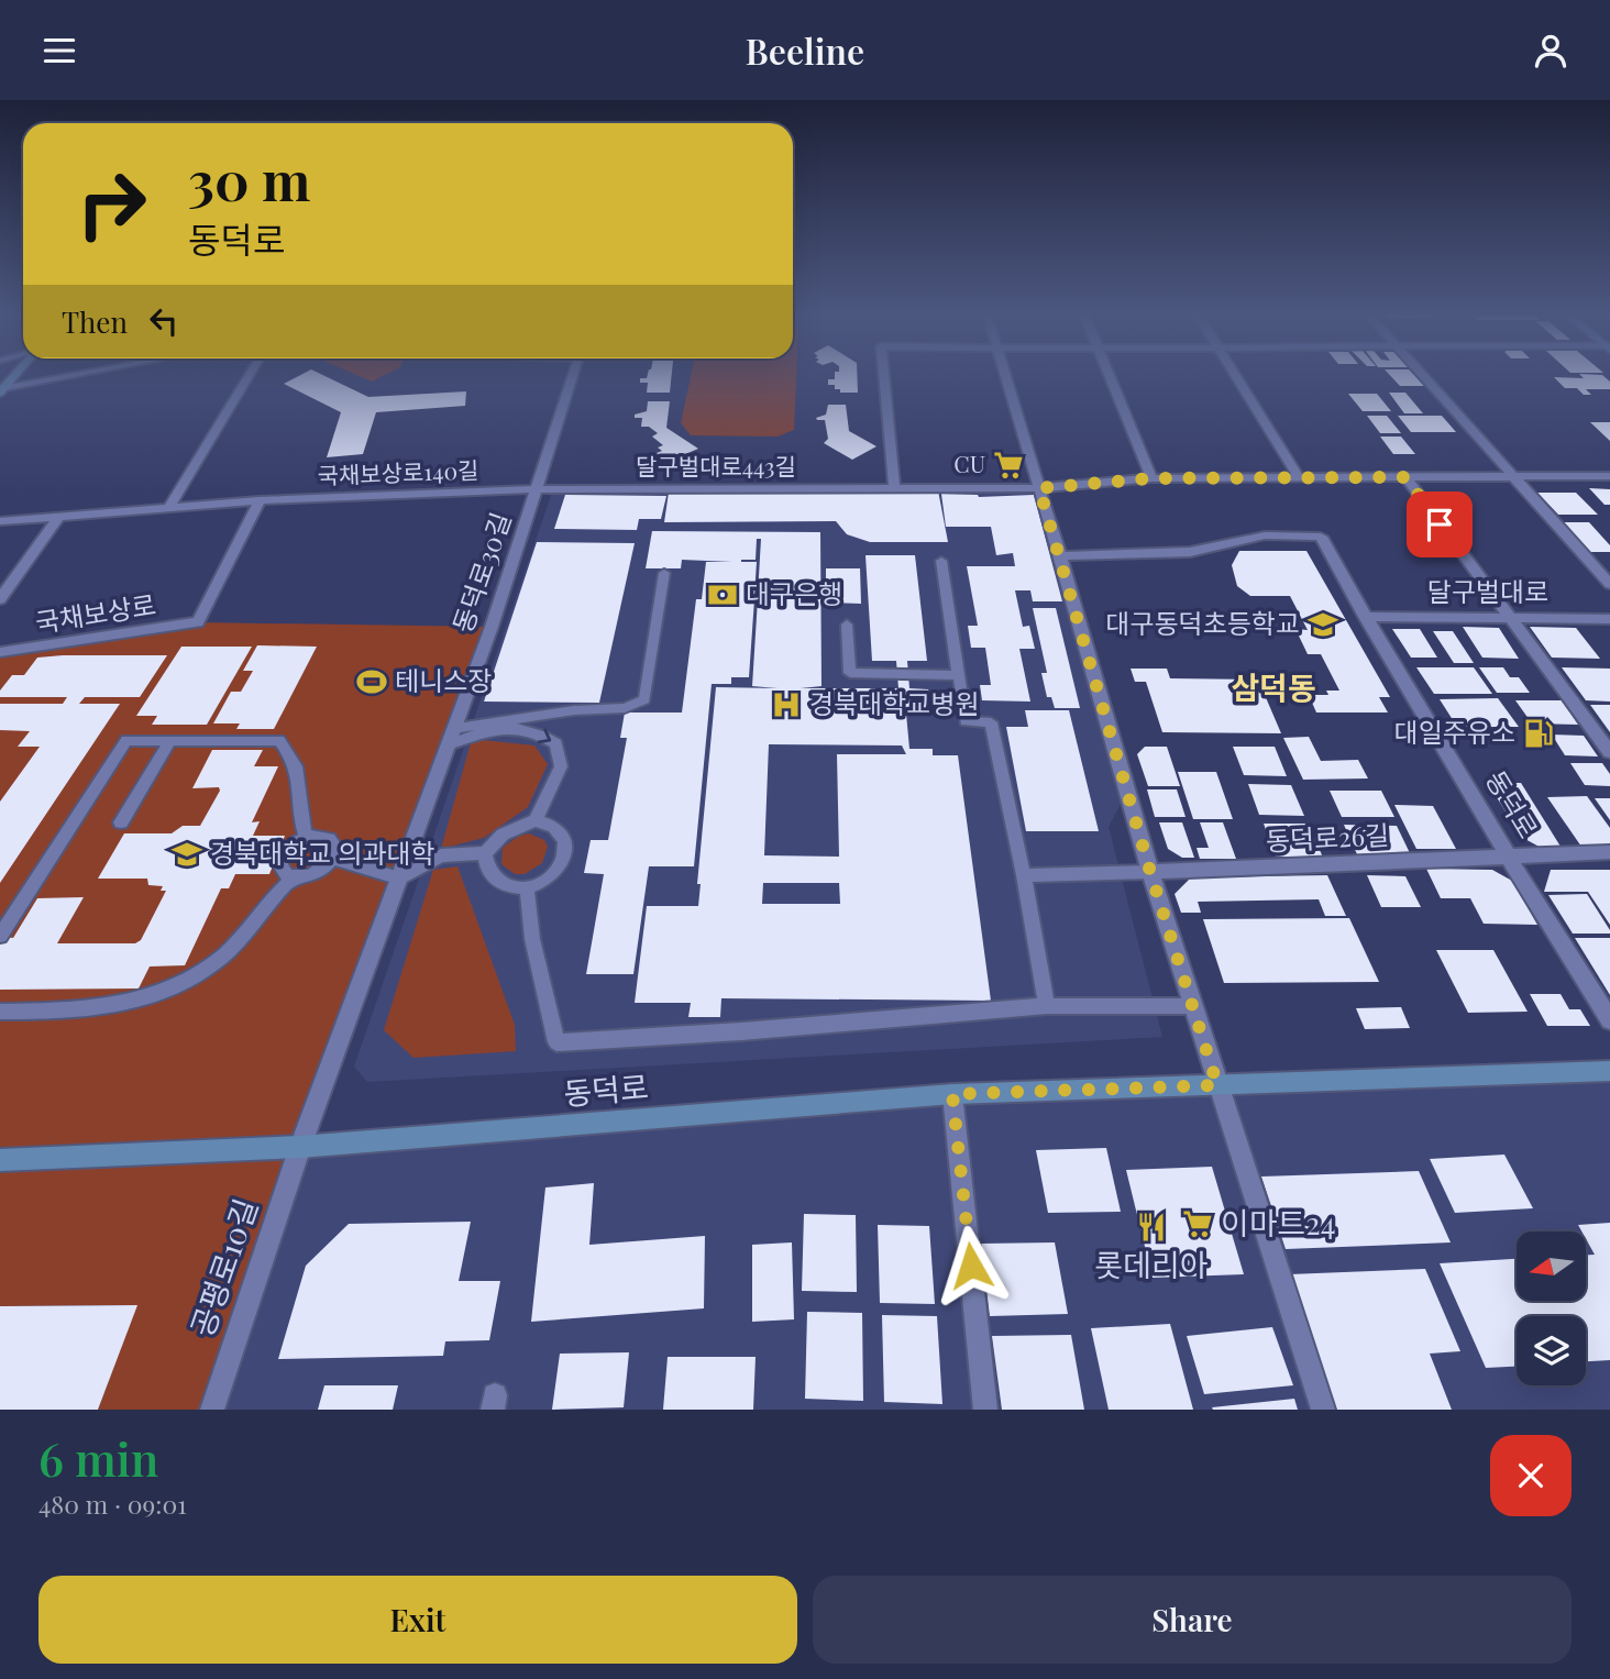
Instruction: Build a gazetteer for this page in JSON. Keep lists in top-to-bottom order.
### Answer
{
  "streets": {
    "main road": ["동덕로"],
    "street": [
      "달구벌대로443길",
      "국채보상로140길",
      "동덕로30길",
      "달구벌대로",
      "국채보상로",
      "동덕로26길",
      "공평로10길"
    ]
  },
  "crossings": [
    ["달구벌대로443길", "국채보상로140길"],
    ["달구벌대로443길", "동덕로30길"],
    ["국채보상로140길", "동덕로30길"],
    ["국채보상로140길", "국채보상로"],
    ["동덕로30길", "동덕로"],
    ["동덕로30길", "공평로10길"],
    ["달구벌대로", "동덕로"],
    ["동덕로", "동덕로26길"],
    ["동덕로", "공평로10길"]
  ],
  "districts": ["삼덕동"],
  "places": {
    "supermarket": ["CU", "이마트24"],
    "bank": ["대구은행"],
    "school or university": ["대구동덕초등학교", "경북대학교 의과대학"],
    "sports": ["테니스장"],
    "hospital": ["경북대학교병원"],
    "fuel station": ["대일주유소"],
    "restaurant": ["롯데리아"]
  },
  "north": "left",
  "page": {
    "header": "Beeline",
    "turn": ["30 m", "동덕로"],
    "then": "Then",
    "heading": ["6 min", "480 m · 09:01"],
    "buttons": ["Exit", "Share"]
  }
}
